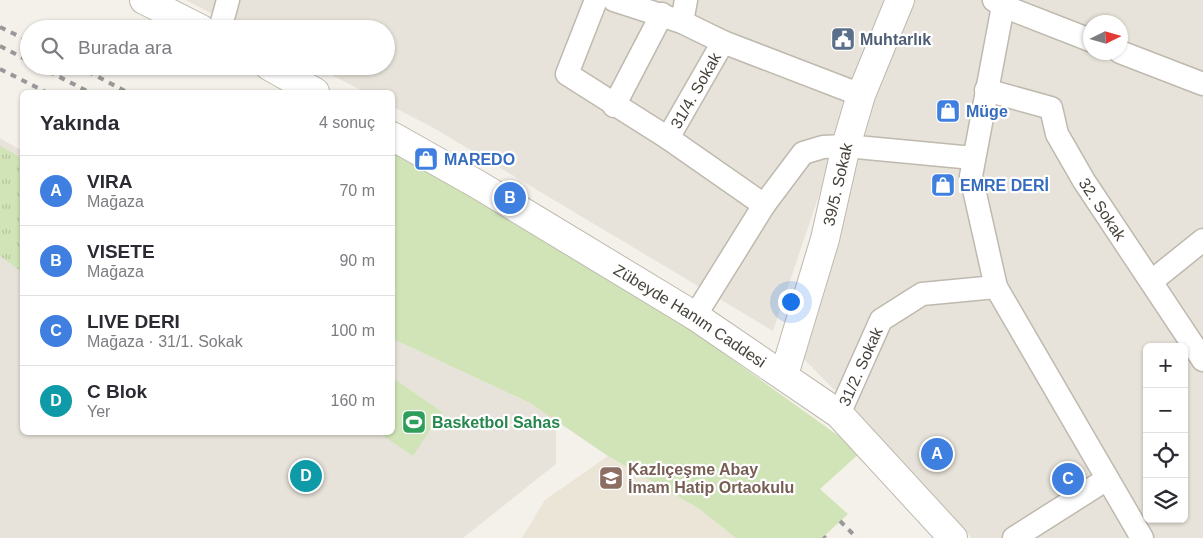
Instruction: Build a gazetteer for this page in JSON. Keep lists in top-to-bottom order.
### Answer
{
  "streets": {
    "street": [
      "31/4. Sokak",
      "39/5. Sokak",
      "32. Sokak",
      "Zübeyde Hanım Caddesi",
      "31/2. Sokak"
    ]
  },
  "crossings": [
    ["39/5. Sokak", "Zübeyde Hanım Caddesi"],
    ["Zübeyde Hanım Caddesi", "31/2. Sokak"]
  ],
  "places": {
    "public building": ["Muhtarlık"],
    "shop": ["Müge", "MAREDO", "EMRE DERİ"],
    "sports": ["Basketbol Sahas"],
    "school or university": ["Kazlıçeşme Abay İmam Hatip Ortaokulu"]
  },
  "north": "right",
  "page": {
    "search": "Burada ara",
    "heading": ["Yakında", "4 sonuç"],
    "list": [
      {
        "mark": "A",
        "name": "VIRA",
        "note": "Mağaza",
        "value": "70 m"
      },
      {
        "mark": "B",
        "name": "VISETE",
        "note": "Mağaza",
        "value": "90 m"
      },
      {
        "mark": "C",
        "name": "LIVE DERI",
        "note": "Mağaza · 31/1. Sokak",
        "value": "100 m"
      },
      {
        "mark": "D",
        "name": "C Blok",
        "note": "Yer",
        "value": "160 m"
      }
    ],
    "pins": [
      "B",
      "A",
      "D",
      "C"
    ],
    "map_buttons": ["+", "−"]
  }
}
